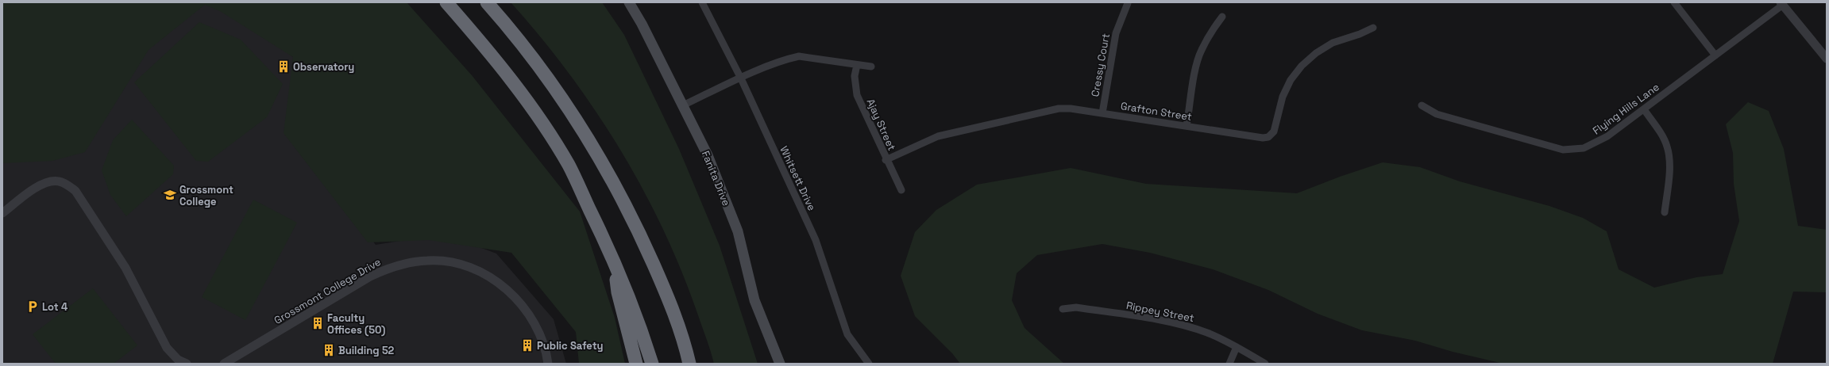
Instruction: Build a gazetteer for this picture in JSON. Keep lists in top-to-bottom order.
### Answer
{
  "streets": {
    "main road": ["Fanita Drive"],
    "street": [
      "Cressy Court",
      "Flying Hills Lane",
      "Grafton Street",
      "Ajay Street",
      "Whitsett Drive",
      "Grossmont College Drive",
      "Rippey Street"
    ]
  },
  "crossings": [
    ["Cressy Court", "Grafton Street"],
    ["Grafton Street", "Ajay Street"]
  ],
  "places": {
    "building": [
      "Observatory",
      "Faculty Offices (50)",
      "Public Safety",
      "Building 52"
    ],
    "school or university": ["Grossmont College"],
    "parking": ["Lot 4"]
  }
}
